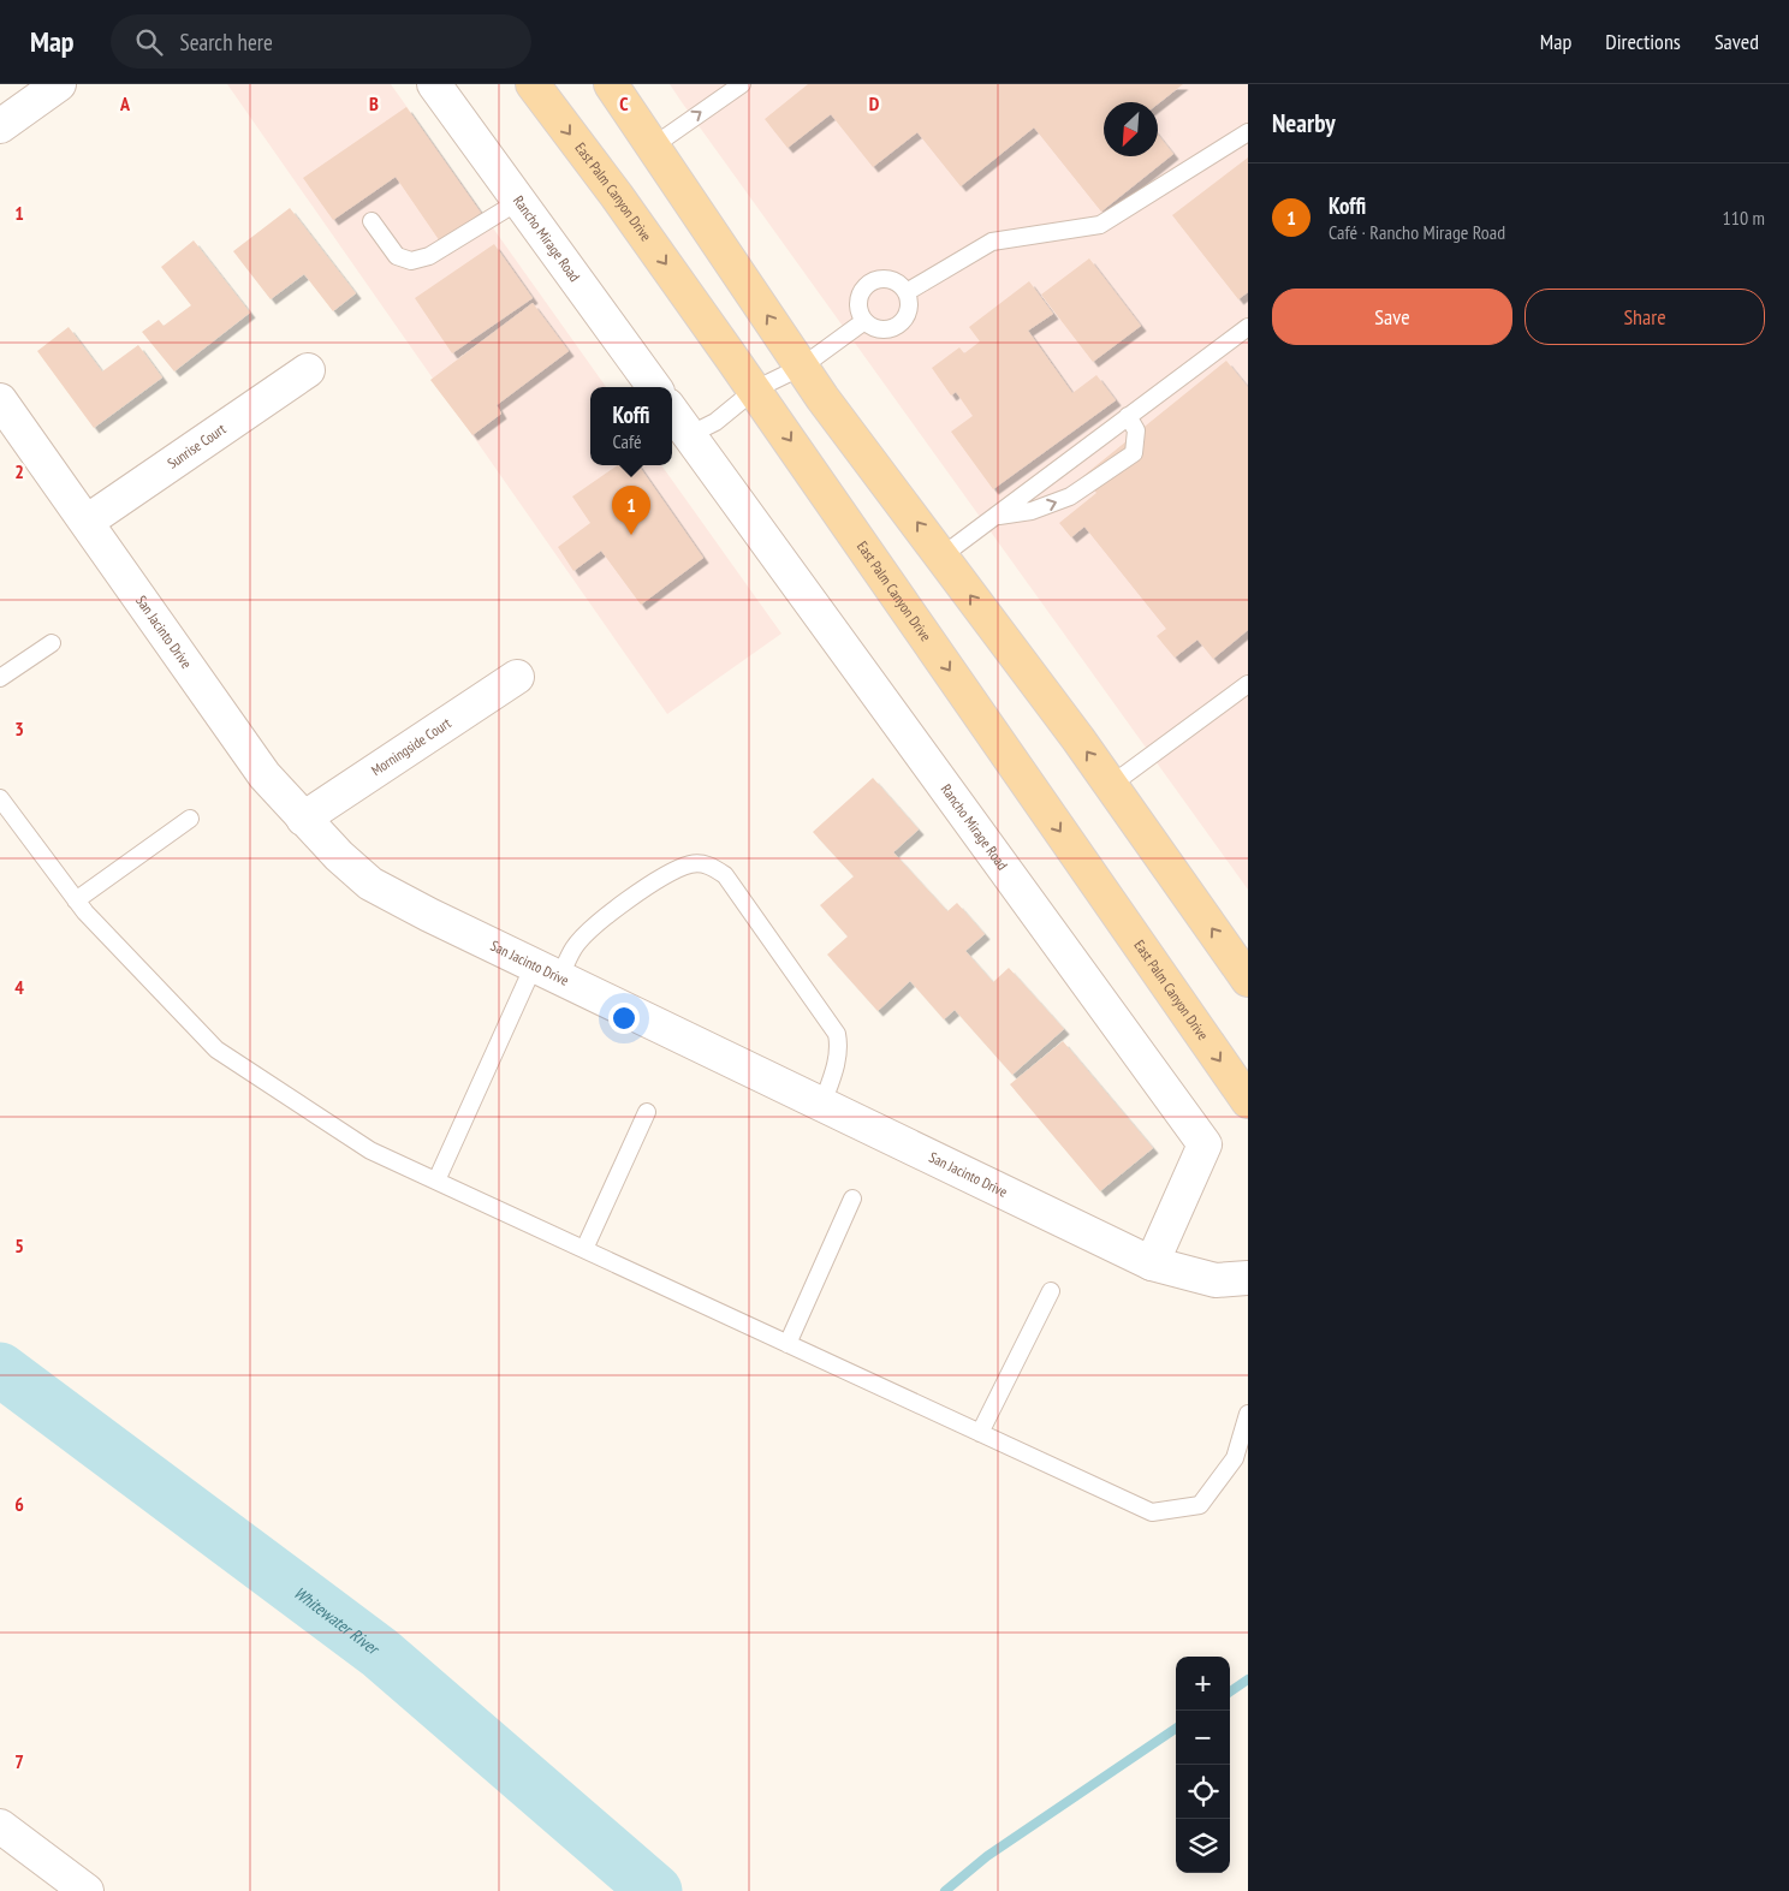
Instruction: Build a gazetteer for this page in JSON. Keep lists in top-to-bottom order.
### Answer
{
  "streets": {
    "main road": ["East Palm Canyon Drive"],
    "street": [
      "Rancho Mirage Road",
      "Sunrise Court",
      "San Jacinto Drive",
      "Morningside Court"
    ]
  },
  "crossings": [
    ["Rancho Mirage Road", "San Jacinto Drive"],
    ["Sunrise Court", "San Jacinto Drive"],
    ["San Jacinto Drive", "Morningside Court"]
  ],
  "water": ["Whitewater River"],
  "north": "bottom left",
  "page": {
    "header": "Map",
    "search": "Search here",
    "nav": ["Map", "Directions", "Saved"],
    "heading": "Nearby",
    "list": [
      {
        "mark": "1",
        "name": "Koffi",
        "note": "Café · Rancho Mirage Road",
        "value": "110 m"
      }
    ],
    "buttons": ["Save", "Share"],
    "popup": ["Koffi", "Café"],
    "pins": "1",
    "map_buttons": ["+", "−"]
  },
  "grid": {
    "columns": [
      "A",
      "B",
      "C",
      "D"
    ],
    "rows": [
      "1",
      "2",
      "3",
      "4",
      "5",
      "6",
      "7"
    ]
  }
}
